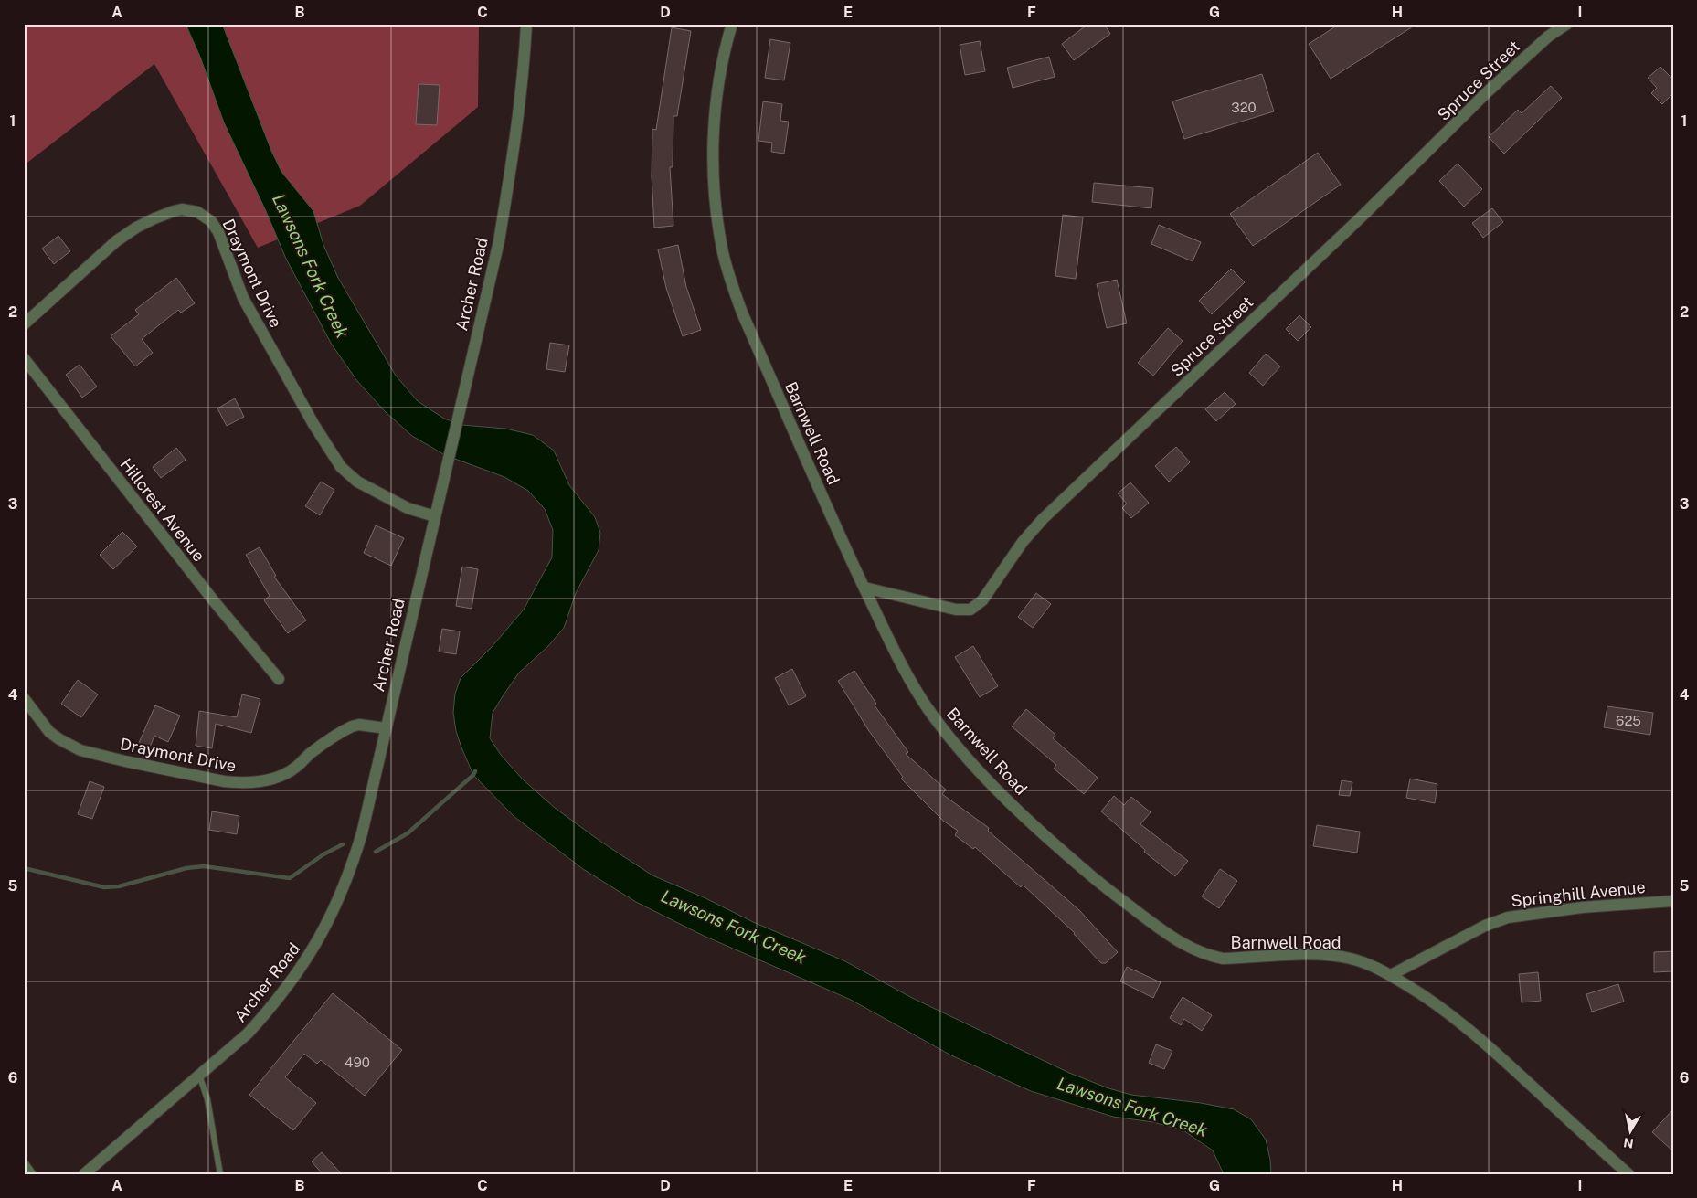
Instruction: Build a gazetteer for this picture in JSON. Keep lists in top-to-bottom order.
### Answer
{
  "streets": {
    "street": [
      "Spruce Street",
      "Draymont Drive",
      "Archer Road",
      "Barnwell Road",
      "Hillcrest Avenue",
      "Springhill Avenue"
    ]
  },
  "crossings": [
    ["Spruce Street", "Barnwell Road"],
    ["Draymont Drive", "Archer Road"],
    ["Barnwell Road", "Springhill Avenue"]
  ],
  "water": ["Lawsons Fork Creek"],
  "house_numbers": ["320", "625", "490"],
  "north": "bottom",
  "grid": {
    "columns": [
      "A",
      "B",
      "C",
      "D",
      "E",
      "F",
      "G",
      "H",
      "I"
    ],
    "rows": [
      "1",
      "2",
      "3",
      "4",
      "5",
      "6"
    ]
  }
}
